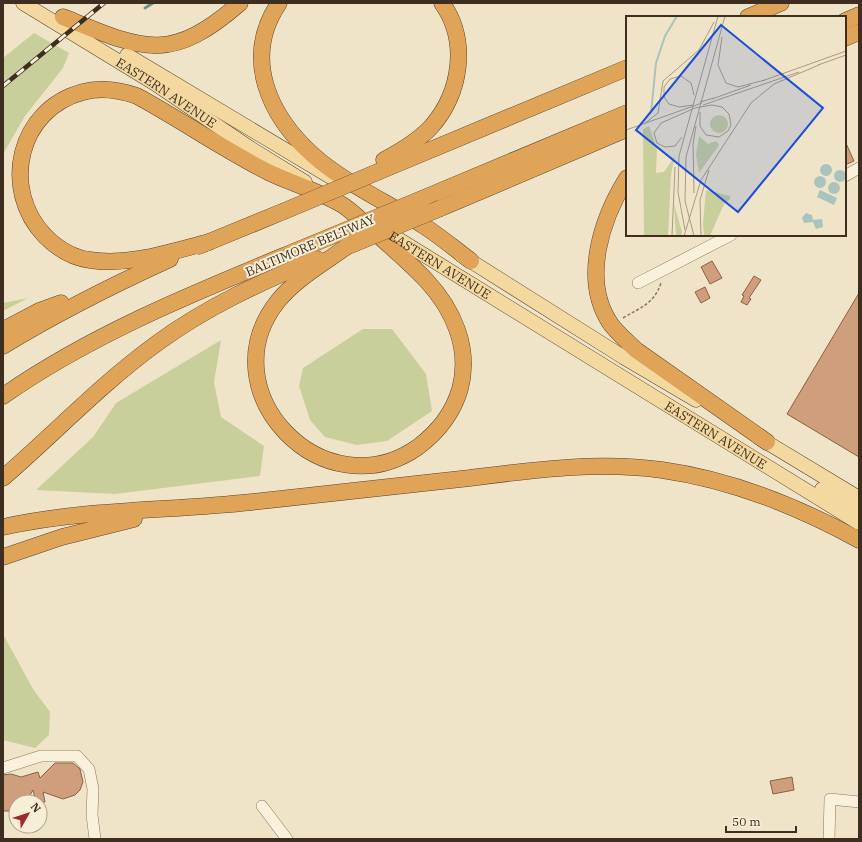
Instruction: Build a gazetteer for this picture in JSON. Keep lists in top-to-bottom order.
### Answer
{
  "streets": {
    "highway": ["BALTIMORE BELTWAY"],
    "main road": ["EASTERN AVENUE"]
  },
  "scale_bar": "50 m",
  "north": "top right"
}
